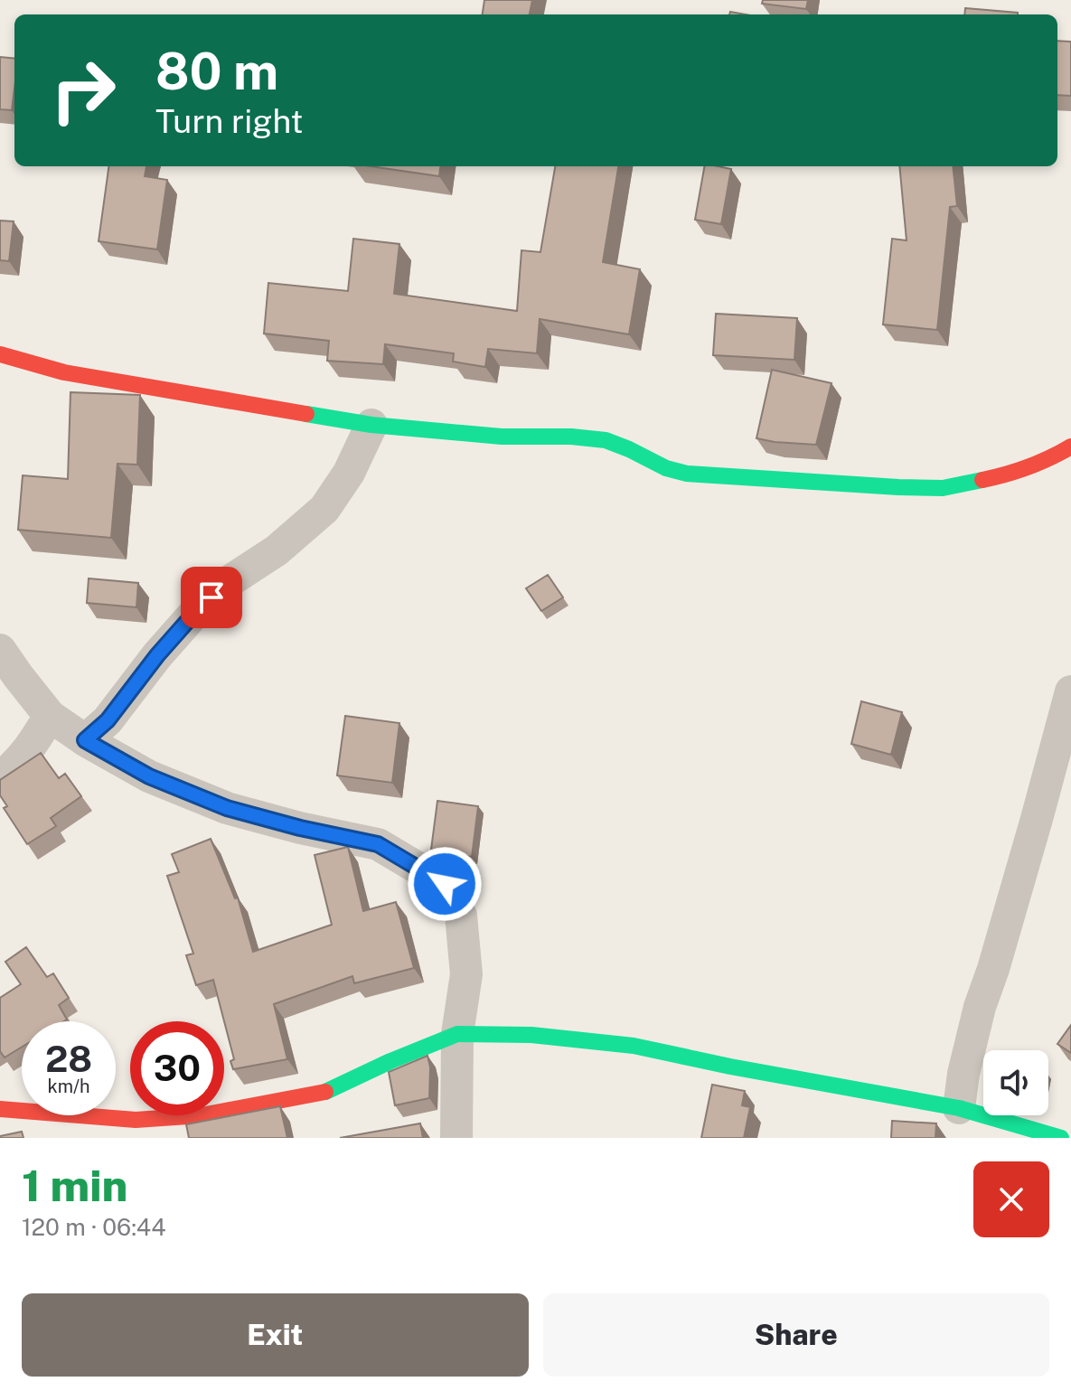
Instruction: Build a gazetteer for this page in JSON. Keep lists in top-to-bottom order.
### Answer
{
  "page": {
    "turn": ["80 m", "Turn right"],
    "speed": "28 km/h",
    "limit": "30",
    "heading": ["1 min", "120 m · 06:44"],
    "buttons": ["Exit", "Share"]
  }
}
